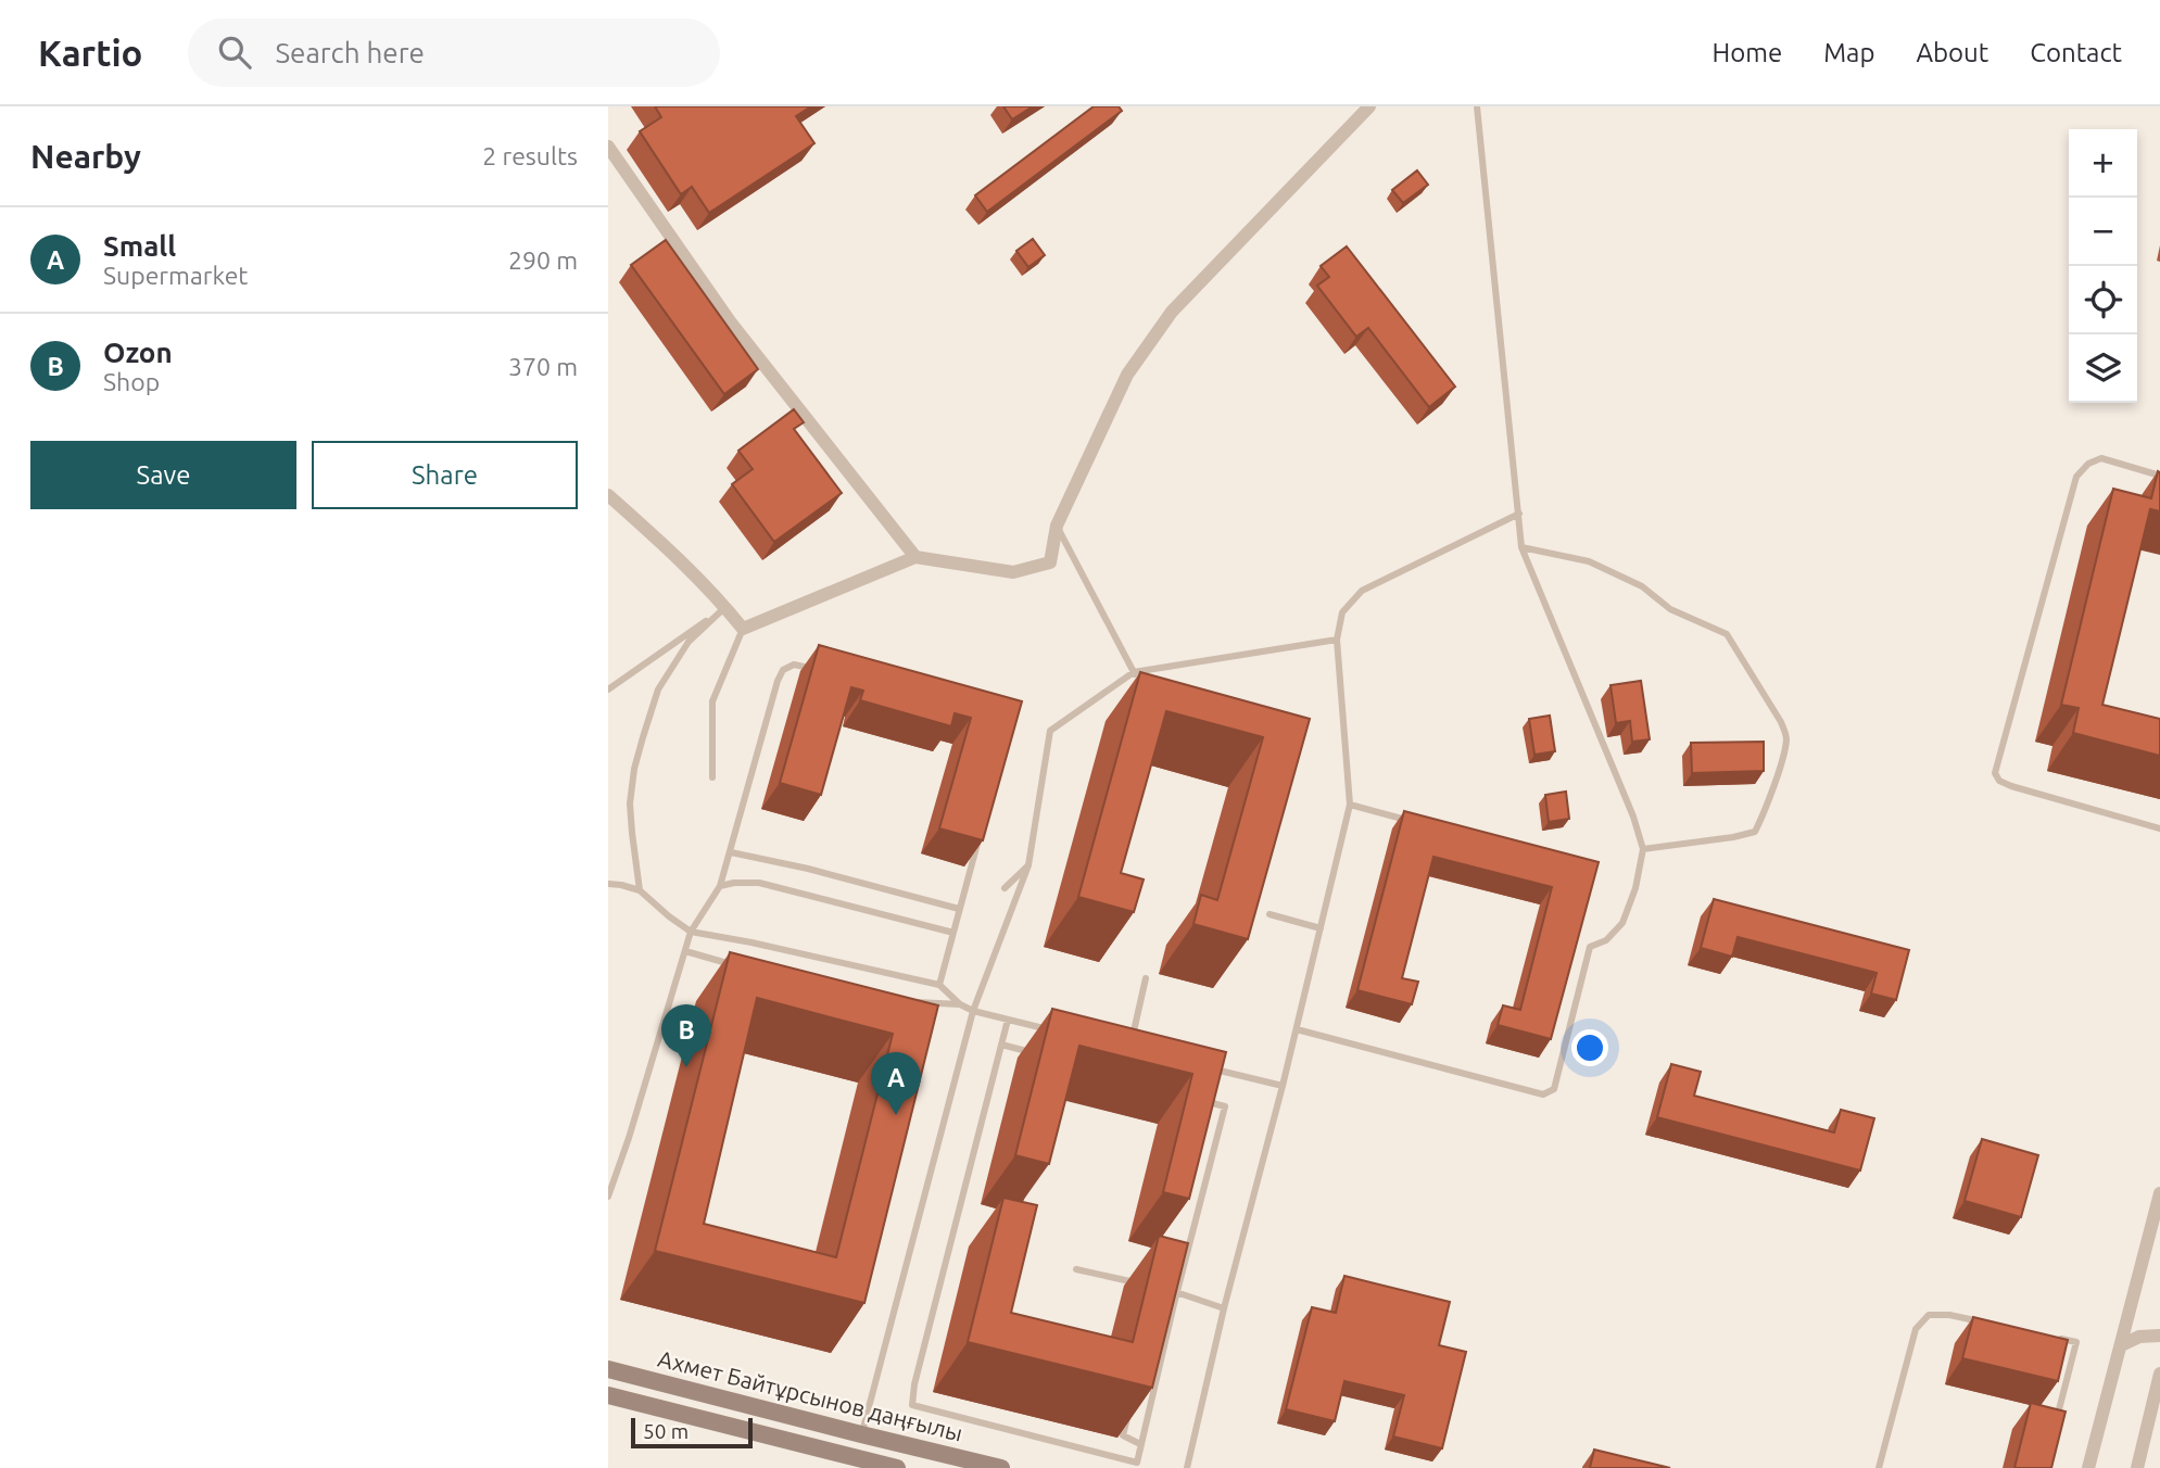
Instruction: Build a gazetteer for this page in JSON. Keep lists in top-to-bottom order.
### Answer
{
  "streets": {
    "street": ["Ахмет Байтұрсынов даңғылы"]
  },
  "scale_bar": "50 m",
  "page": {
    "header": "Kartio",
    "search": "Search here",
    "nav": [
      "Home",
      "Map",
      "About",
      "Contact"
    ],
    "heading": ["Nearby", "2 results"],
    "map_buttons": ["+", "−"],
    "list": [
      {
        "mark": "A",
        "name": "Small",
        "note": "Supermarket",
        "value": "290 m"
      },
      {
        "mark": "B",
        "name": "Ozon",
        "note": "Shop",
        "value": "370 m"
      }
    ],
    "buttons": ["Save", "Share"],
    "pins": ["B", "A"],
    "scale": "50 m"
  }
}
